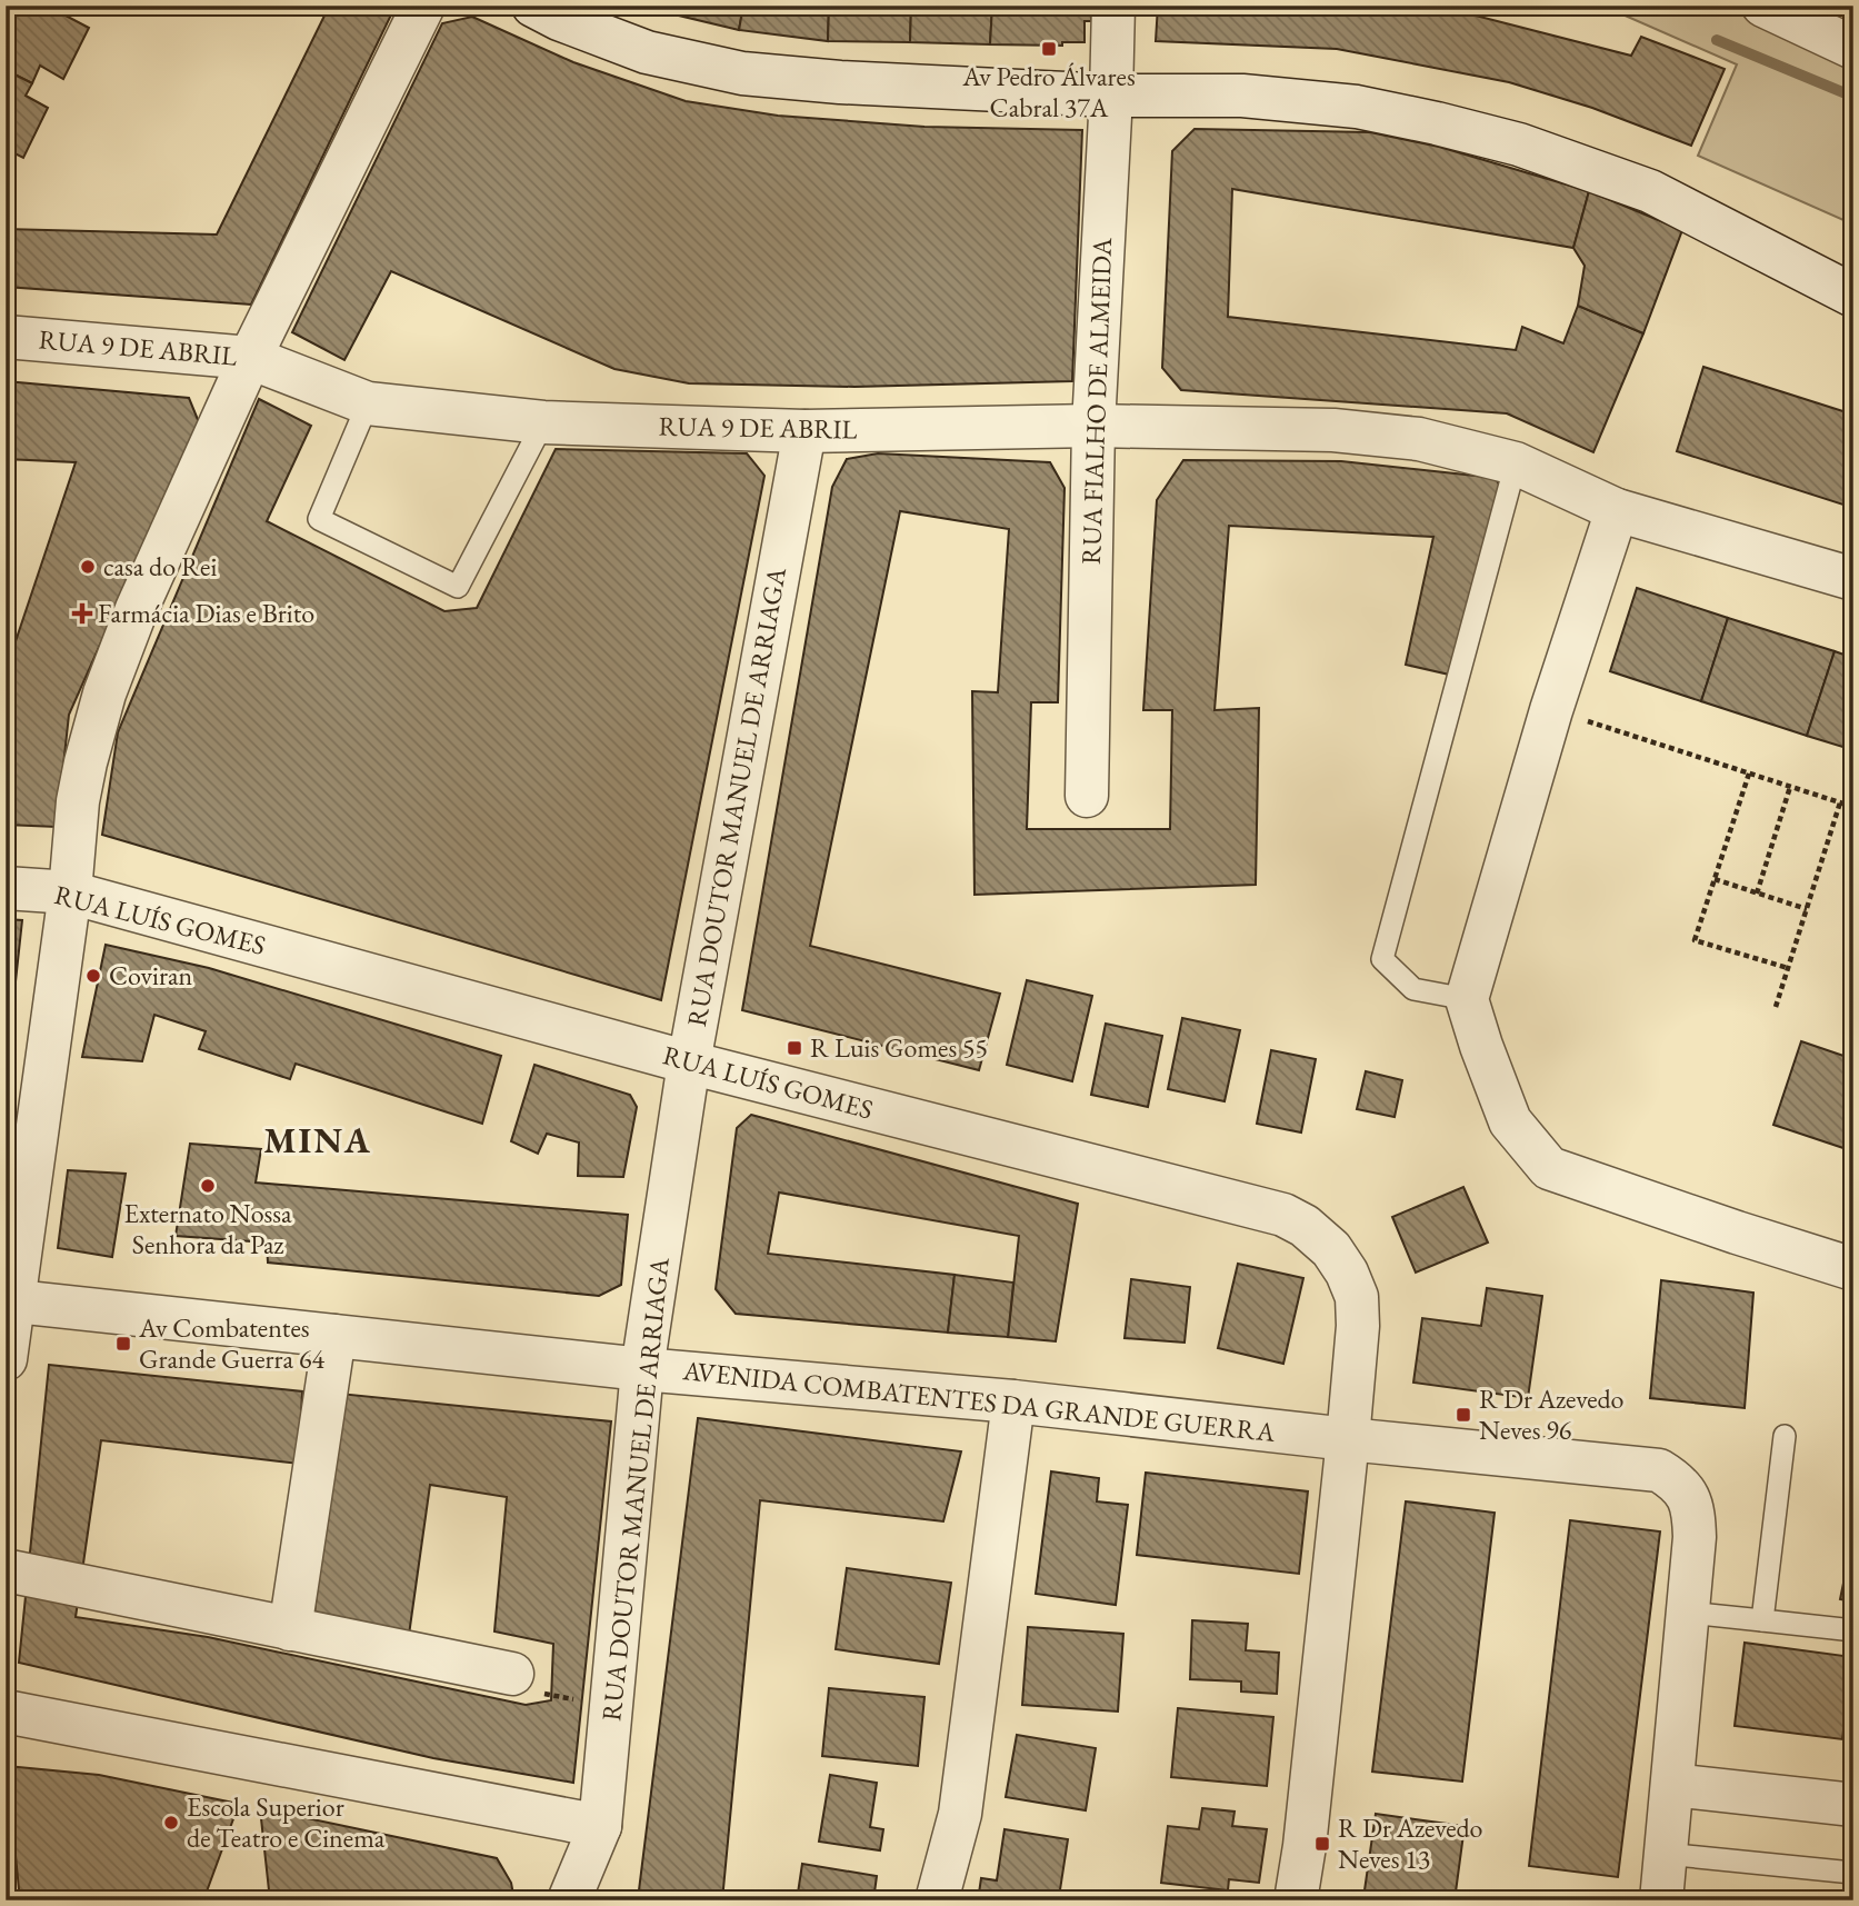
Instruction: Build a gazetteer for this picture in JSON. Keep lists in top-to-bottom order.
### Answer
{
  "streets": {
    "street": [
      "RUA 9 DE ABRIL",
      "RUA FIALHO DE ALMEIDA",
      "RUA DOUTOR MANUEL DE ARRIAGA",
      "RUA LUÍS GOMES",
      "AVENIDA COMBATENTES DA GRANDE GUERRA"
    ]
  },
  "crossings": [
    ["RUA 9 DE ABRIL", "RUA FIALHO DE ALMEIDA"],
    ["RUA 9 DE ABRIL", "RUA DOUTOR MANUEL DE ARRIAGA"],
    ["RUA DOUTOR MANUEL DE ARRIAGA", "RUA LUÍS GOMES"],
    ["RUA DOUTOR MANUEL DE ARRIAGA", "AVENIDA COMBATENTES DA GRANDE GUERRA"],
    ["RUA LUÍS GOMES", "AVENIDA COMBATENTES DA GRANDE GUERRA"]
  ],
  "districts": ["MINA"],
  "places": {
    "transit": [
      "Av Pedro Álvares Cabral 37A",
      "R Luis Gomes 55",
      "Av Combatentes Grande Guerra 64",
      "R Dr Azevedo Neves 96",
      "R Dr Azevedo Neves 13"
    ],
    "other": [
      "casa do Rei",
      "Coviran",
      "Externato Nossa Senhora da Paz",
      "Escola Superior de Teatro e Cinema"
    ],
    "health": ["Farmácia Dias e Brito"]
  }
}
